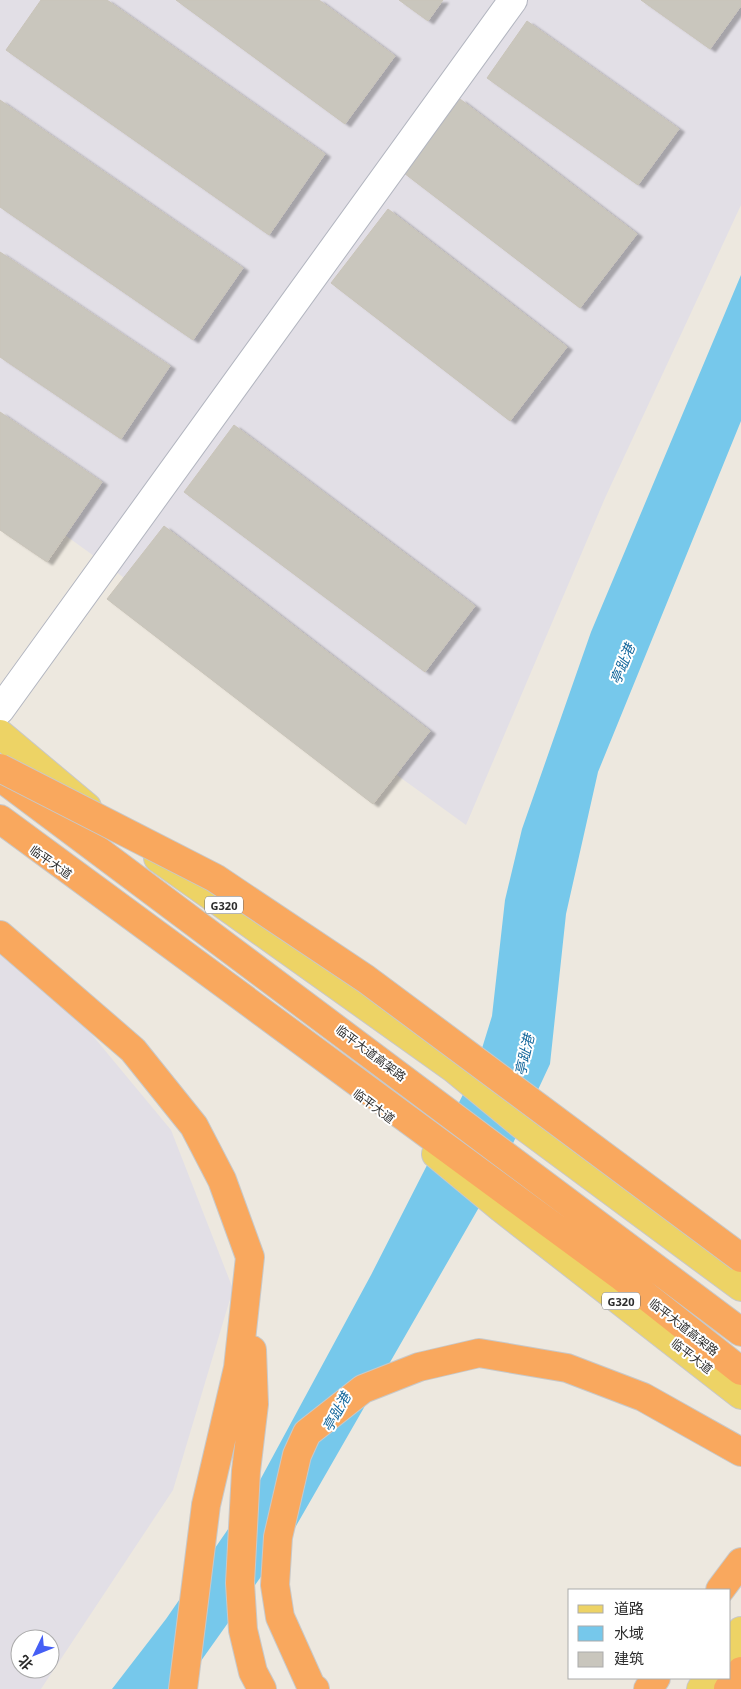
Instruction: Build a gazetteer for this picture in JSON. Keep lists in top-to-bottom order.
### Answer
{
  "streets": {
    "highway": ["临平大道高架路"],
    "main road": ["临平大道", "G320"]
  },
  "water": ["亭趾港"],
  "legend": ["道路", "水域", "建筑"],
  "north": "bottom left"
}
